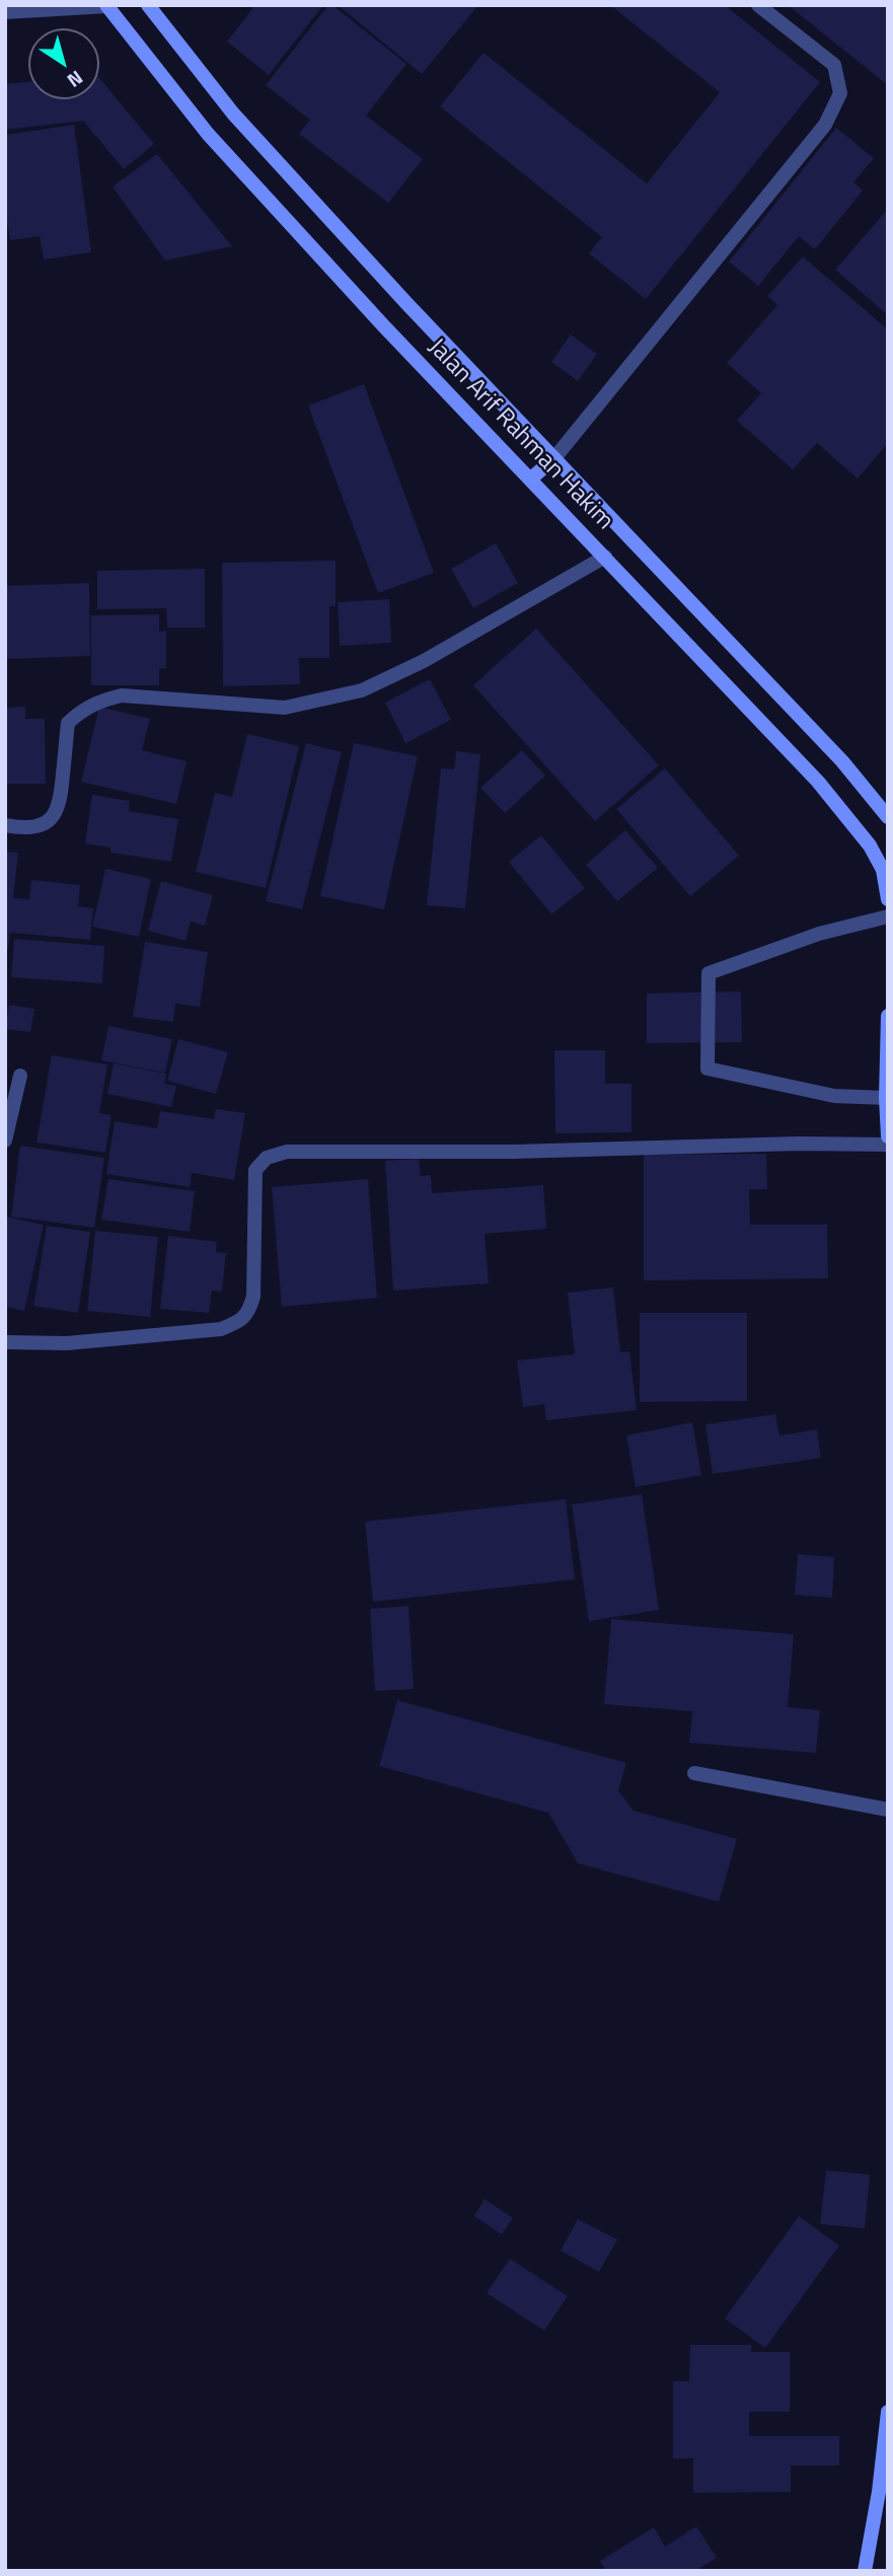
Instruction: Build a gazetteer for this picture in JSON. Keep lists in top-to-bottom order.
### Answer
{
  "streets": {
    "main road": ["Jalan Arif Rahman Hakim"]
  },
  "north": "bottom right"
}
